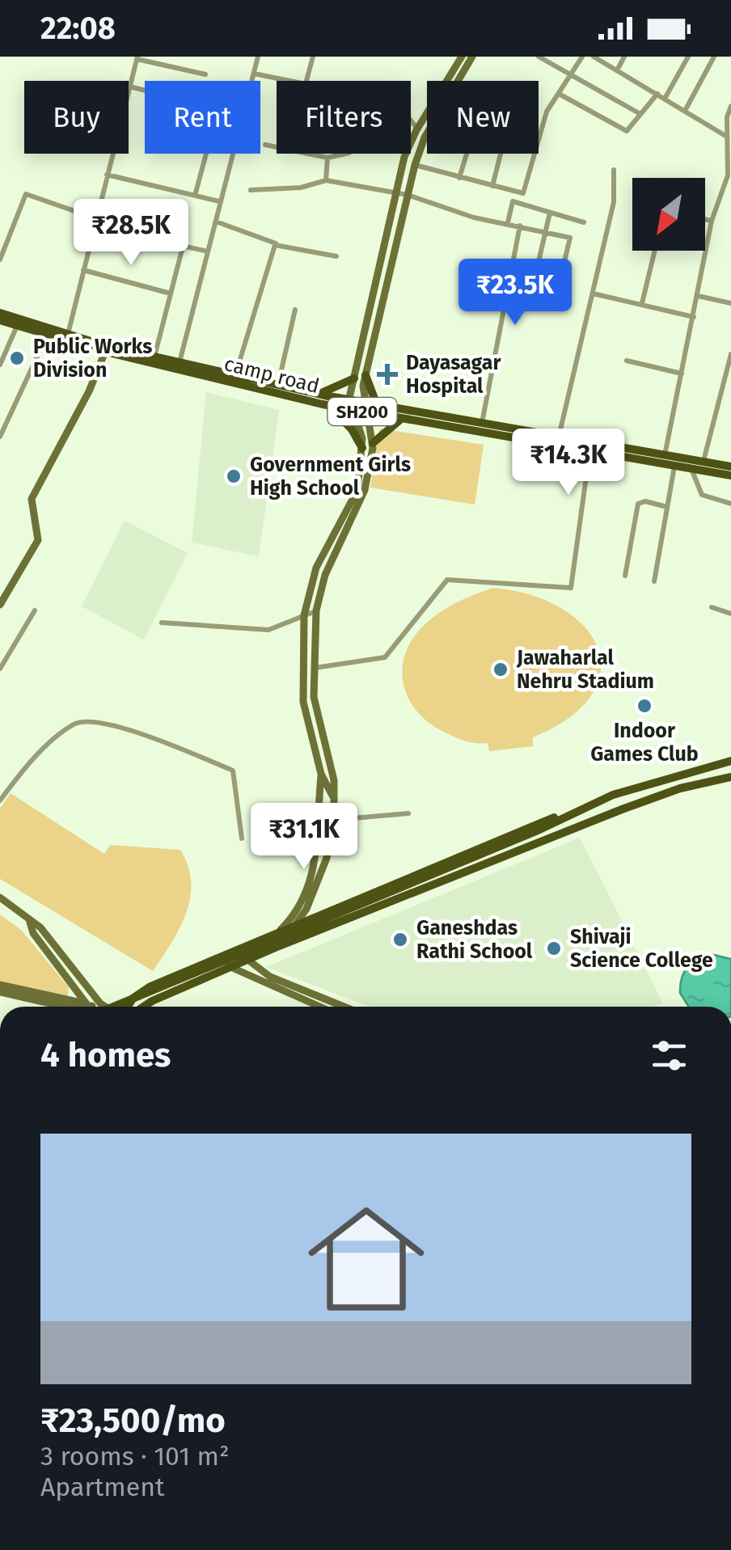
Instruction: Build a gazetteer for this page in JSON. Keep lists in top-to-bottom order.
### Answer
{
  "streets": {
    "main road": ["camp road", "SH200"]
  },
  "places": {
    "other": [
      "Public Works Division",
      "Government Girls High School",
      "Jawaharlal Nehru Stadium",
      "Indoor Games Club",
      "Ganeshdas Rathi School",
      "Shivaji Science College"
    ],
    "health": ["Dayasagar Hospital"]
  },
  "north": "bottom left",
  "page": {
    "status": "22:08",
    "chip": [
      "Buy",
      "Rent",
      "Filters",
      "New"
    ],
    "price": [
      "₹28.5K",
      "₹23.5K",
      "₹14.3K",
      "₹31.1K"
    ],
    "heading": "4 homes",
    "list": [
      {
        "name": "₹23,500/mo",
        "note": "3 rooms · 101 m² · Apartment"
      }
    ]
  }
}
